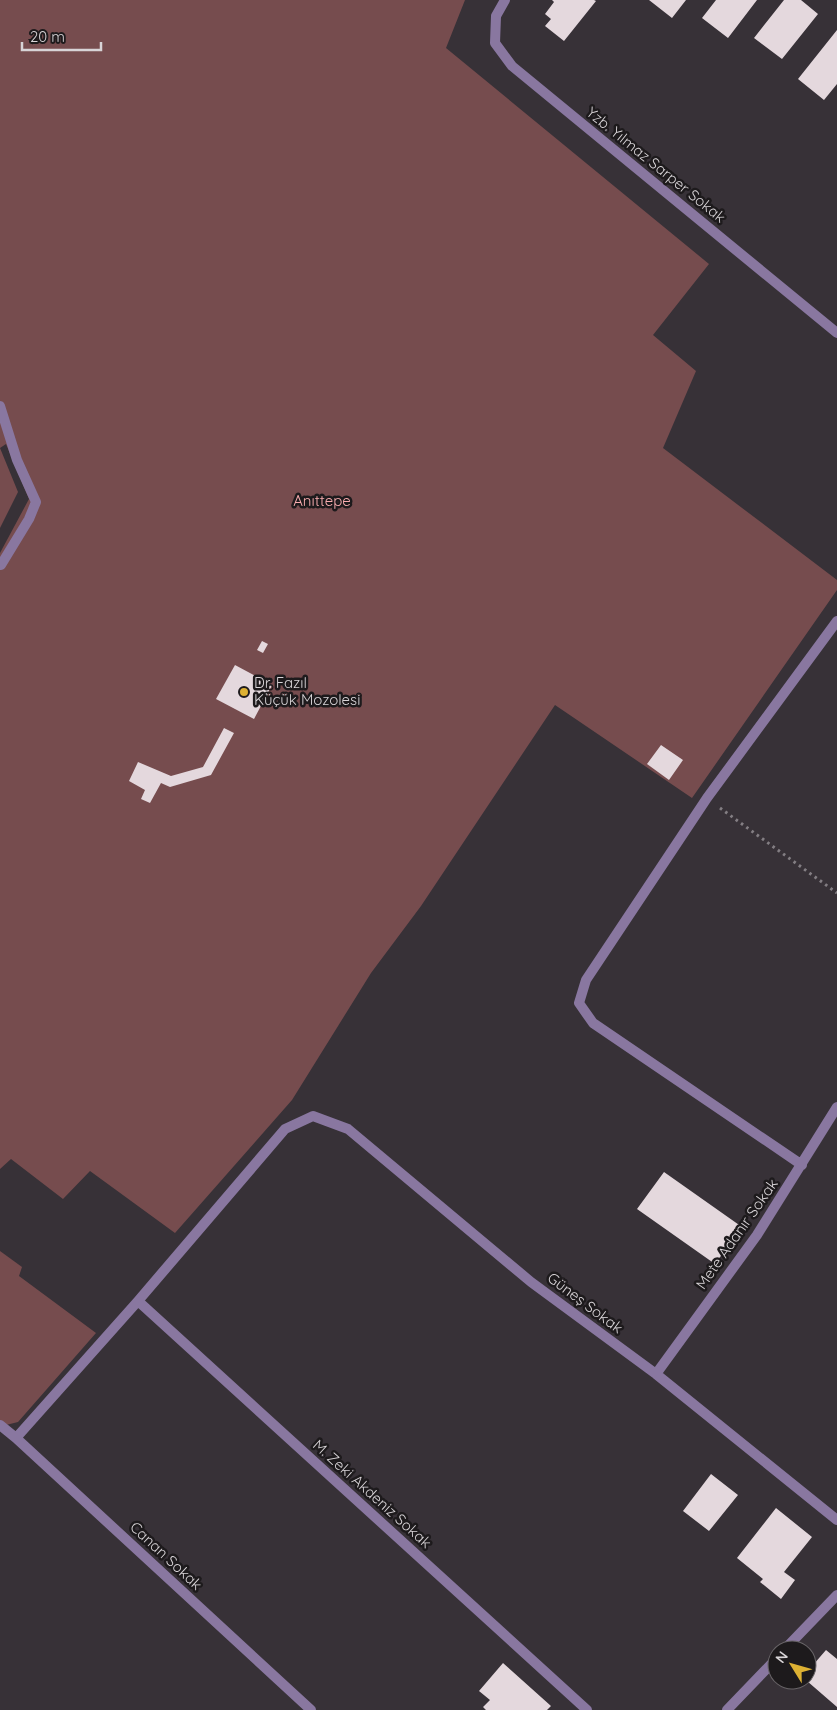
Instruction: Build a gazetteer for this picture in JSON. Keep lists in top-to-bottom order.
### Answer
{
  "streets": {
    "street": [
      "Yzb. Yılmaz Sarper Sokak",
      "Mete Adanır Sokak",
      "Güneş Sokak",
      "M. Zeki Akdeniz Sokak",
      "Canan Sokak"
    ]
  },
  "crossings": [
    ["Mete Adanır Sokak", "Güneş Sokak"],
    ["Güneş Sokak", "M. Zeki Akdeniz Sokak"]
  ],
  "parks": ["Anıttepe"],
  "places": ["Dr. Fazıl Küçük Mozolesi"],
  "scale_bar": "20 m",
  "north": "top left"
}
